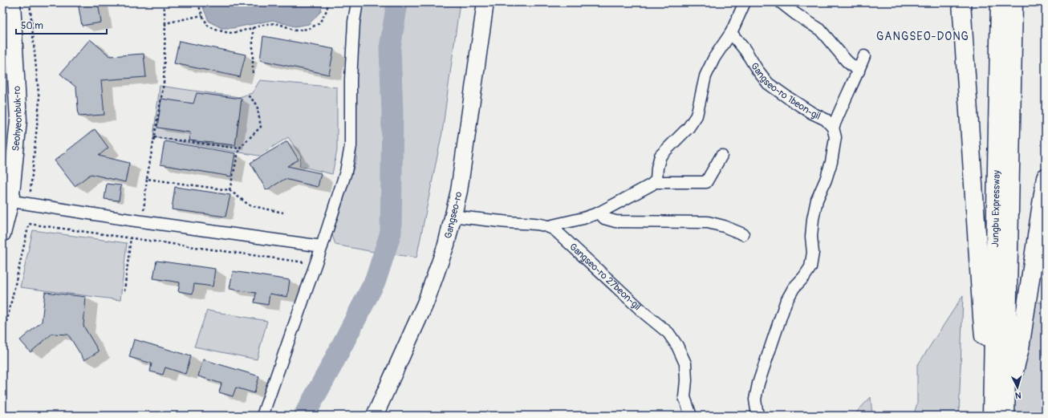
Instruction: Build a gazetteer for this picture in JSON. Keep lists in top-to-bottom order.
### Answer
{
  "streets": {
    "highway": ["Jungbu Expressway"],
    "street": [
      "Gangseo-ro 1beon-gil",
      "Seohyeonbuk-ro",
      "Gangseo-ro",
      "Gangseo-ro 27beon-gil"
    ]
  },
  "crossings": [
    ["Gangseo-ro", "Gangseo-ro 27beon-gil"]
  ],
  "districts": ["GANGSEO-DONG"],
  "scale_bar": "50 m",
  "north": "bottom"
}
